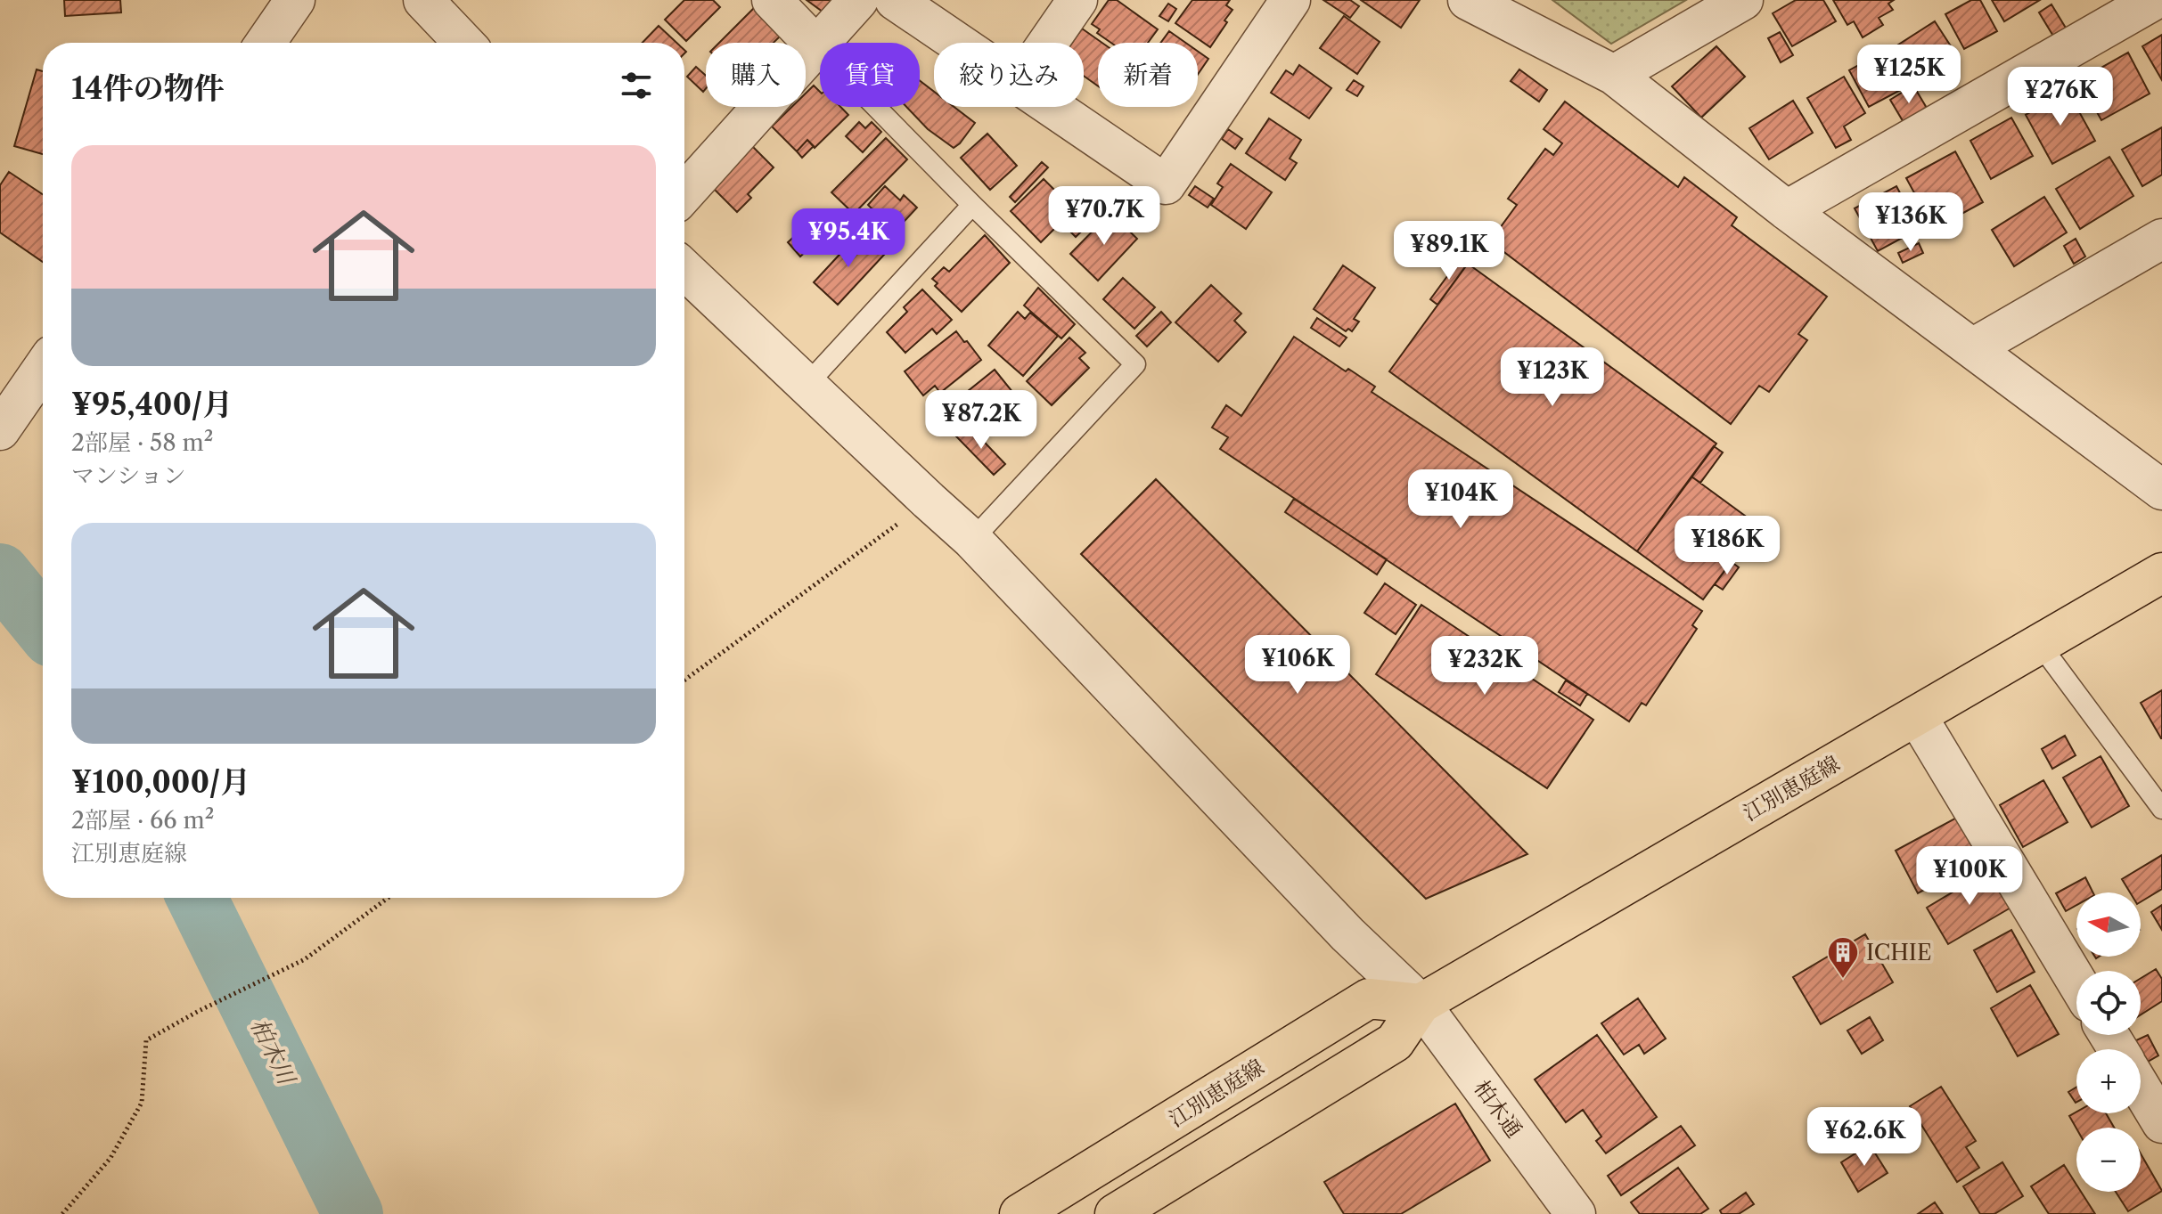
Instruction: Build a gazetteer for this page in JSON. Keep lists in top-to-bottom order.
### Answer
{
  "streets": {
    "main road": ["江別恵庭線"],
    "street": ["柏木通"]
  },
  "crossings": [
    ["江別恵庭線", "柏木通"]
  ],
  "water": ["柏木川"],
  "places": {
    "building": ["ICHIE"]
  },
  "north": "left",
  "page": {
    "chip": [
      "購入",
      "賃貸",
      "絞り込み",
      "新着"
    ],
    "heading": "14件の物件",
    "price": [
      "¥125K",
      "¥276K",
      "¥70.7K",
      "¥136K",
      "¥95.4K",
      "¥89.1K",
      "¥123K",
      "¥87.2K",
      "¥104K",
      "¥186K",
      "¥106K",
      "¥232K",
      "¥100K",
      "¥62.6K"
    ],
    "list": [
      {
        "name": "¥95,400/月",
        "note": "2部屋 · 58 m² · マンション"
      },
      {
        "name": "¥100,000/月",
        "note": "2部屋 · 66 m² · 江別恵庭線"
      }
    ],
    "map_buttons": ["+", "−"]
  }
}
